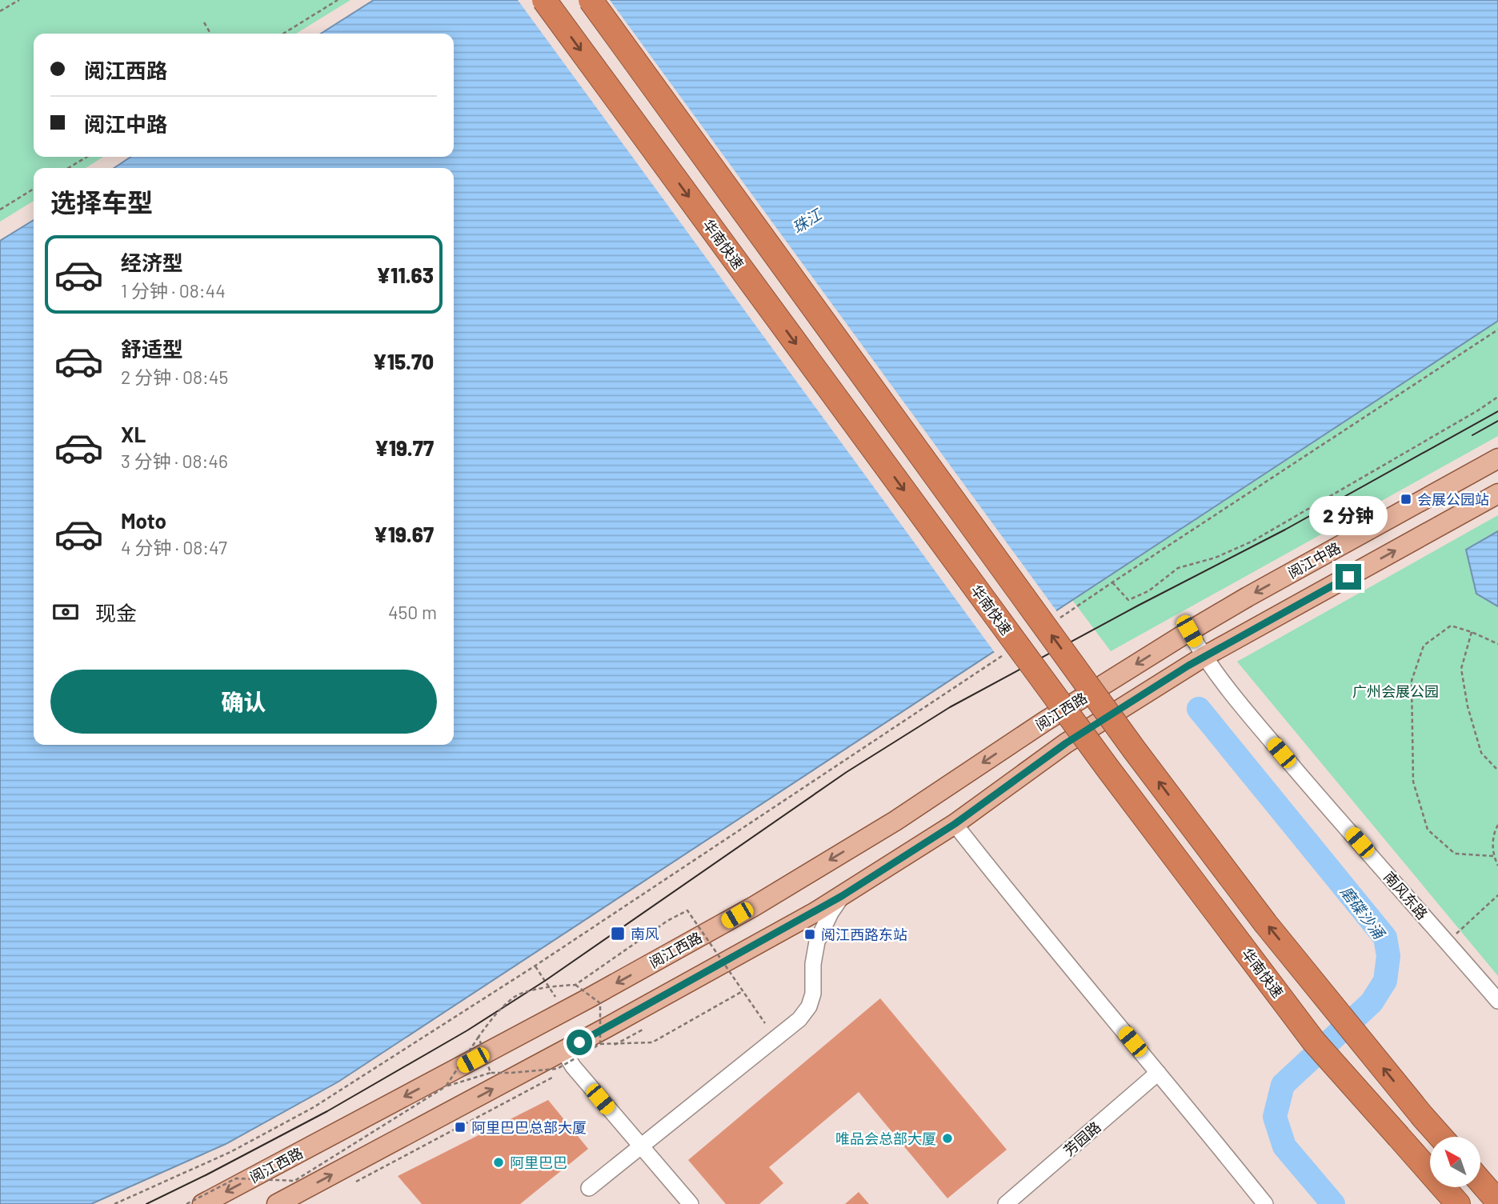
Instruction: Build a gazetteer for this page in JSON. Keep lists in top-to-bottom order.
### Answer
{
  "streets": {
    "highway": ["华南快速"],
    "main road": ["阅江中路", "阅江西路"],
    "street": ["南风东路", "芳园路"]
  },
  "crossings": [
    ["阅江中路", "阅江西路"],
    ["阅江中路", "南风东路"],
    ["阅江西路", "南风东路"]
  ],
  "water": ["珠江", "磨碟沙涌"],
  "parks": ["广州会展公园"],
  "places": {
    "transit": [
      "会展公园站",
      "南风",
      "阅江西路东站",
      "阿里巴巴总部大厦"
    ],
    "other": ["唯品会总部大厦", "阿里巴巴"]
  },
  "north": "top left",
  "page": {
    "banner": ["阅江西路", "阅江中路"],
    "heading": "选择车型",
    "list": [
      {
        "name": "经济型",
        "note": "1 分钟 · 08:44",
        "value": "¥11.63"
      },
      {
        "name": "舒适型",
        "note": "2 分钟 · 08:45",
        "value": "¥15.70"
      },
      {
        "name": "XL",
        "note": "3 分钟 · 08:46",
        "value": "¥19.77"
      },
      {
        "name": "Moto",
        "note": "4 分钟 · 08:47",
        "value": "¥19.67"
      }
    ],
    "bubble": "2 分钟",
    "pay": ["现金", "450 m"],
    "buttons": "确认"
  }
}
